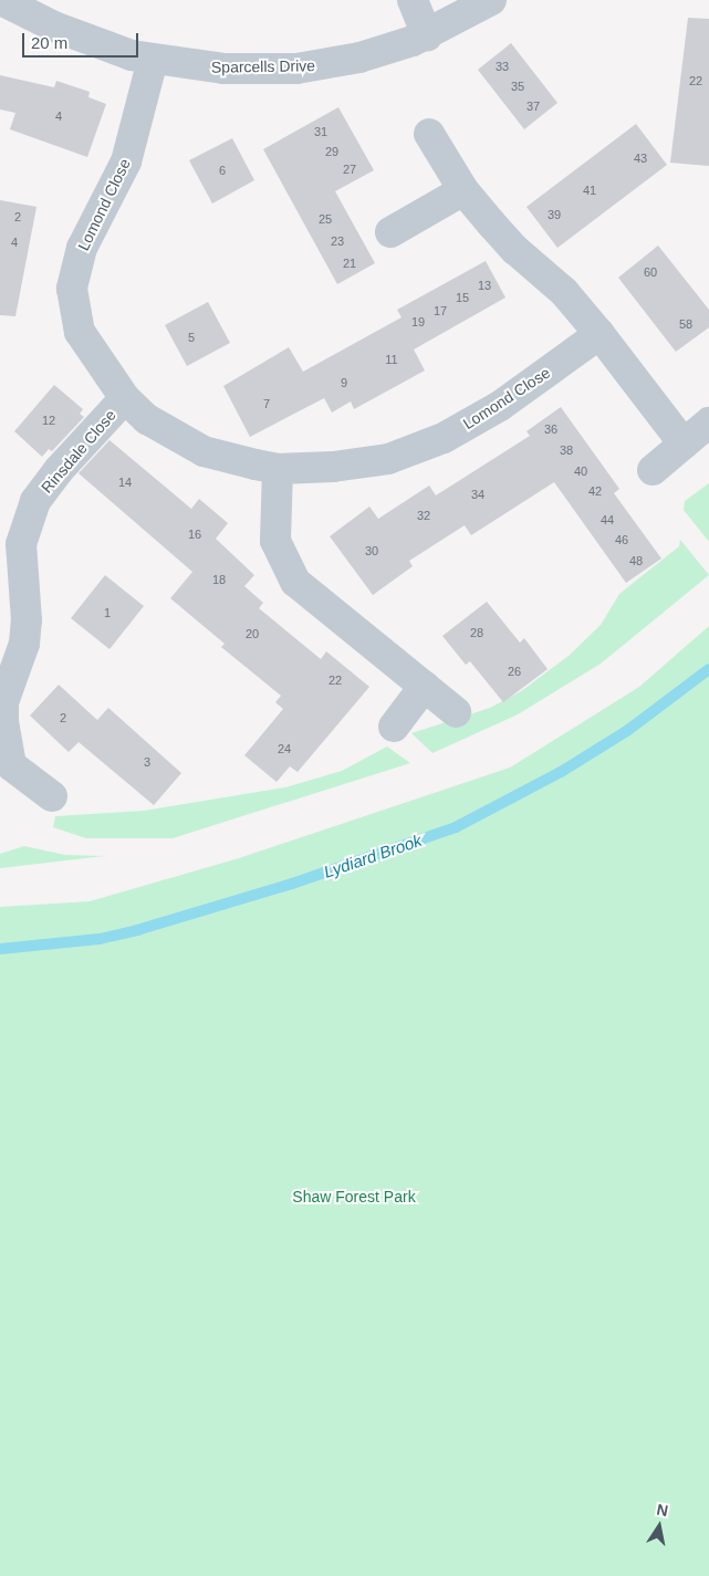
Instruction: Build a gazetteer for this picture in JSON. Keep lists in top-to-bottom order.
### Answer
{
  "streets": {
    "street": ["Sparcells Drive", "Lomond Close", "Rinsdale Close"]
  },
  "crossings": [
    ["Sparcells Drive", "Lomond Close"],
    ["Lomond Close", "Rinsdale Close"]
  ],
  "water": ["Lydiard Brook"],
  "parks": ["Shaw Forest Park"],
  "house_numbers": [
    "33",
    "22",
    "35",
    "37",
    "4",
    "31",
    "29",
    "43",
    "27",
    "6",
    "41",
    "39",
    "2",
    "25",
    "23",
    "4",
    "21",
    "60",
    "13",
    "15",
    "17",
    "19",
    "58",
    "5",
    "11",
    "9",
    "7",
    "12",
    "36",
    "38",
    "40",
    "14",
    "42",
    "34",
    "32",
    "44",
    "16",
    "46",
    "30",
    "48",
    "18",
    "1",
    "28",
    "20",
    "26",
    "22",
    "2",
    "24",
    "3"
  ],
  "scale_bar": "20 m",
  "north": "top"
}
